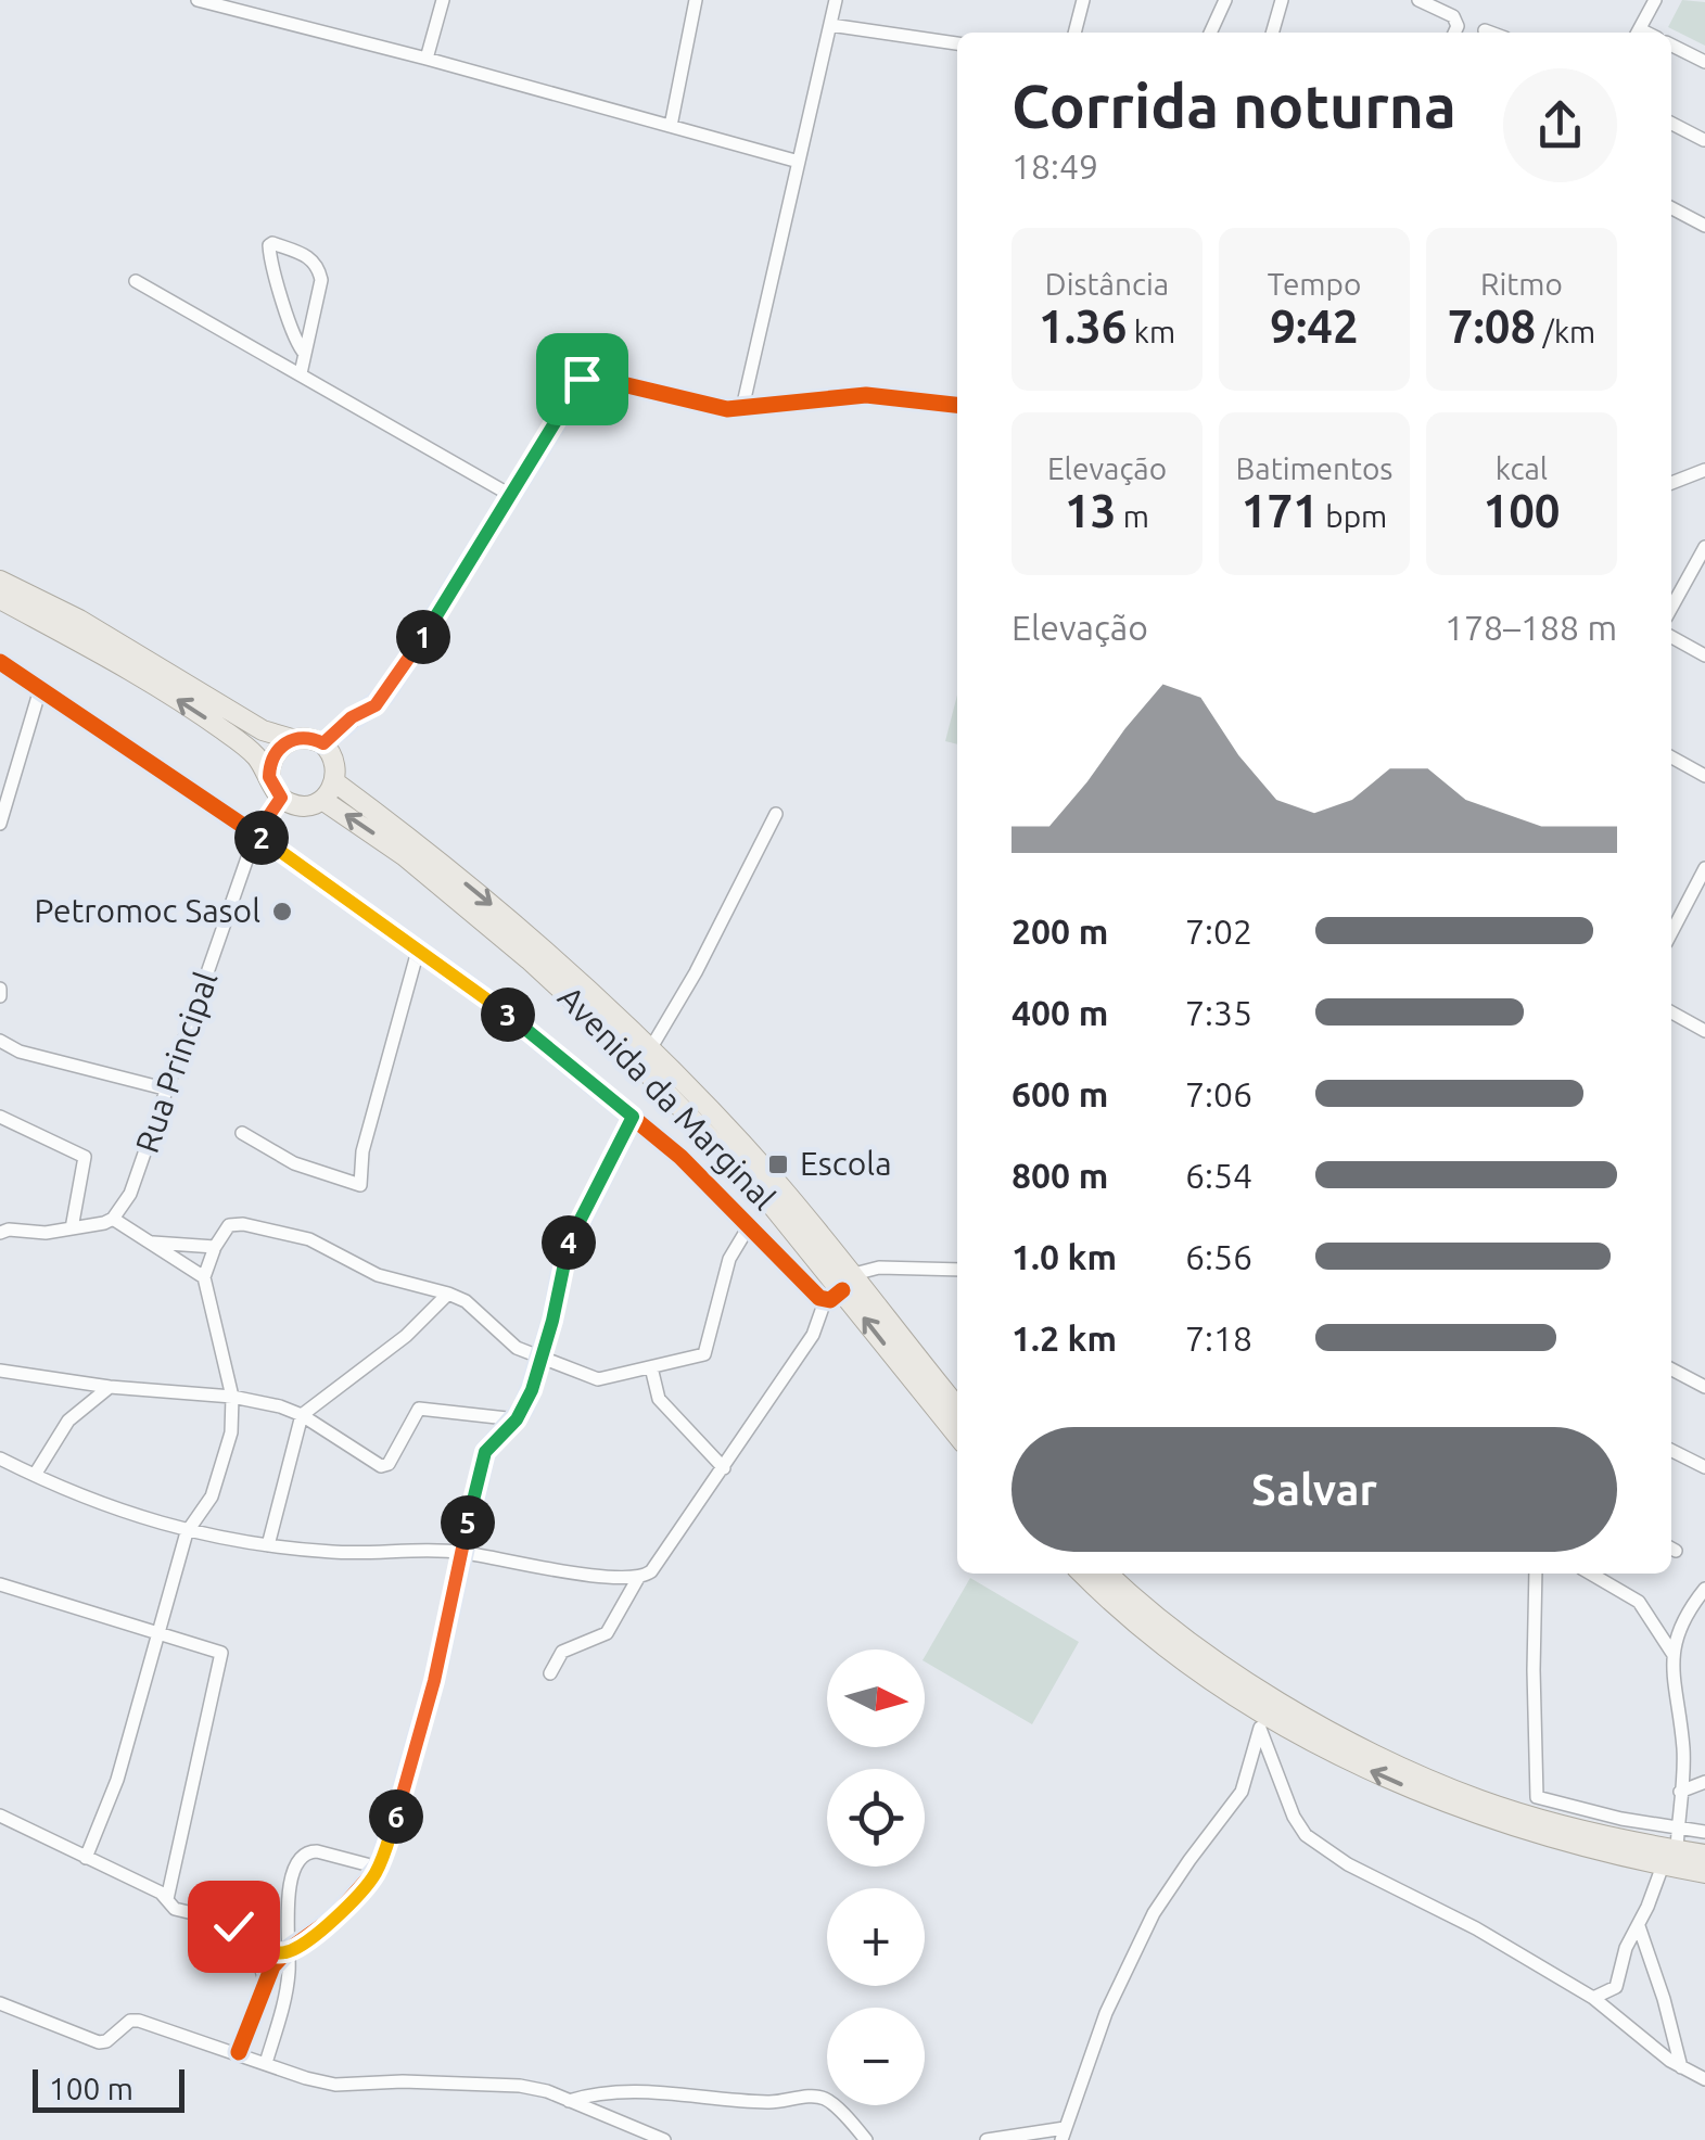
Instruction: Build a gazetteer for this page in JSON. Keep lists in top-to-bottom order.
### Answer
{
  "streets": {
    "main road": ["Avenida da Marginal"],
    "street": ["Rua Principal"]
  },
  "crossings": [
    ["Rua Principal", "Avenida da Marginal"]
  ],
  "places": {
    "other": ["Petromoc Sasol"],
    "transit": ["Escola"]
  },
  "scale_bar": "100 m",
  "north": "right",
  "page": {
    "heading": ["Corrida noturna", "18:49"],
    "stats": [
      ["Distância", "1.36 km"],
      ["Tempo", "9:42"],
      ["Ritmo", "7:08 /km"],
      ["Elevação", "13 m"],
      ["Batimentos", "171 bpm"],
      ["kcal", "100"]
    ],
    "chart": ["Elevação", "178–188 m"],
    "pins": [
      "1",
      "2",
      "3",
      "4",
      "5",
      "6"
    ],
    "list": [
      {
        "name": "200 m",
        "note": "7:02"
      },
      {
        "name": "400 m",
        "note": "7:35"
      },
      {
        "name": "600 m",
        "note": "7:06"
      },
      {
        "name": "800 m",
        "note": "6:54"
      },
      {
        "name": "1.0 km",
        "note": "6:56"
      },
      {
        "name": "1.2 km",
        "note": "7:18"
      }
    ],
    "buttons": "Salvar",
    "map_buttons": ["+", "−"],
    "scale": "100 m"
  }
}
